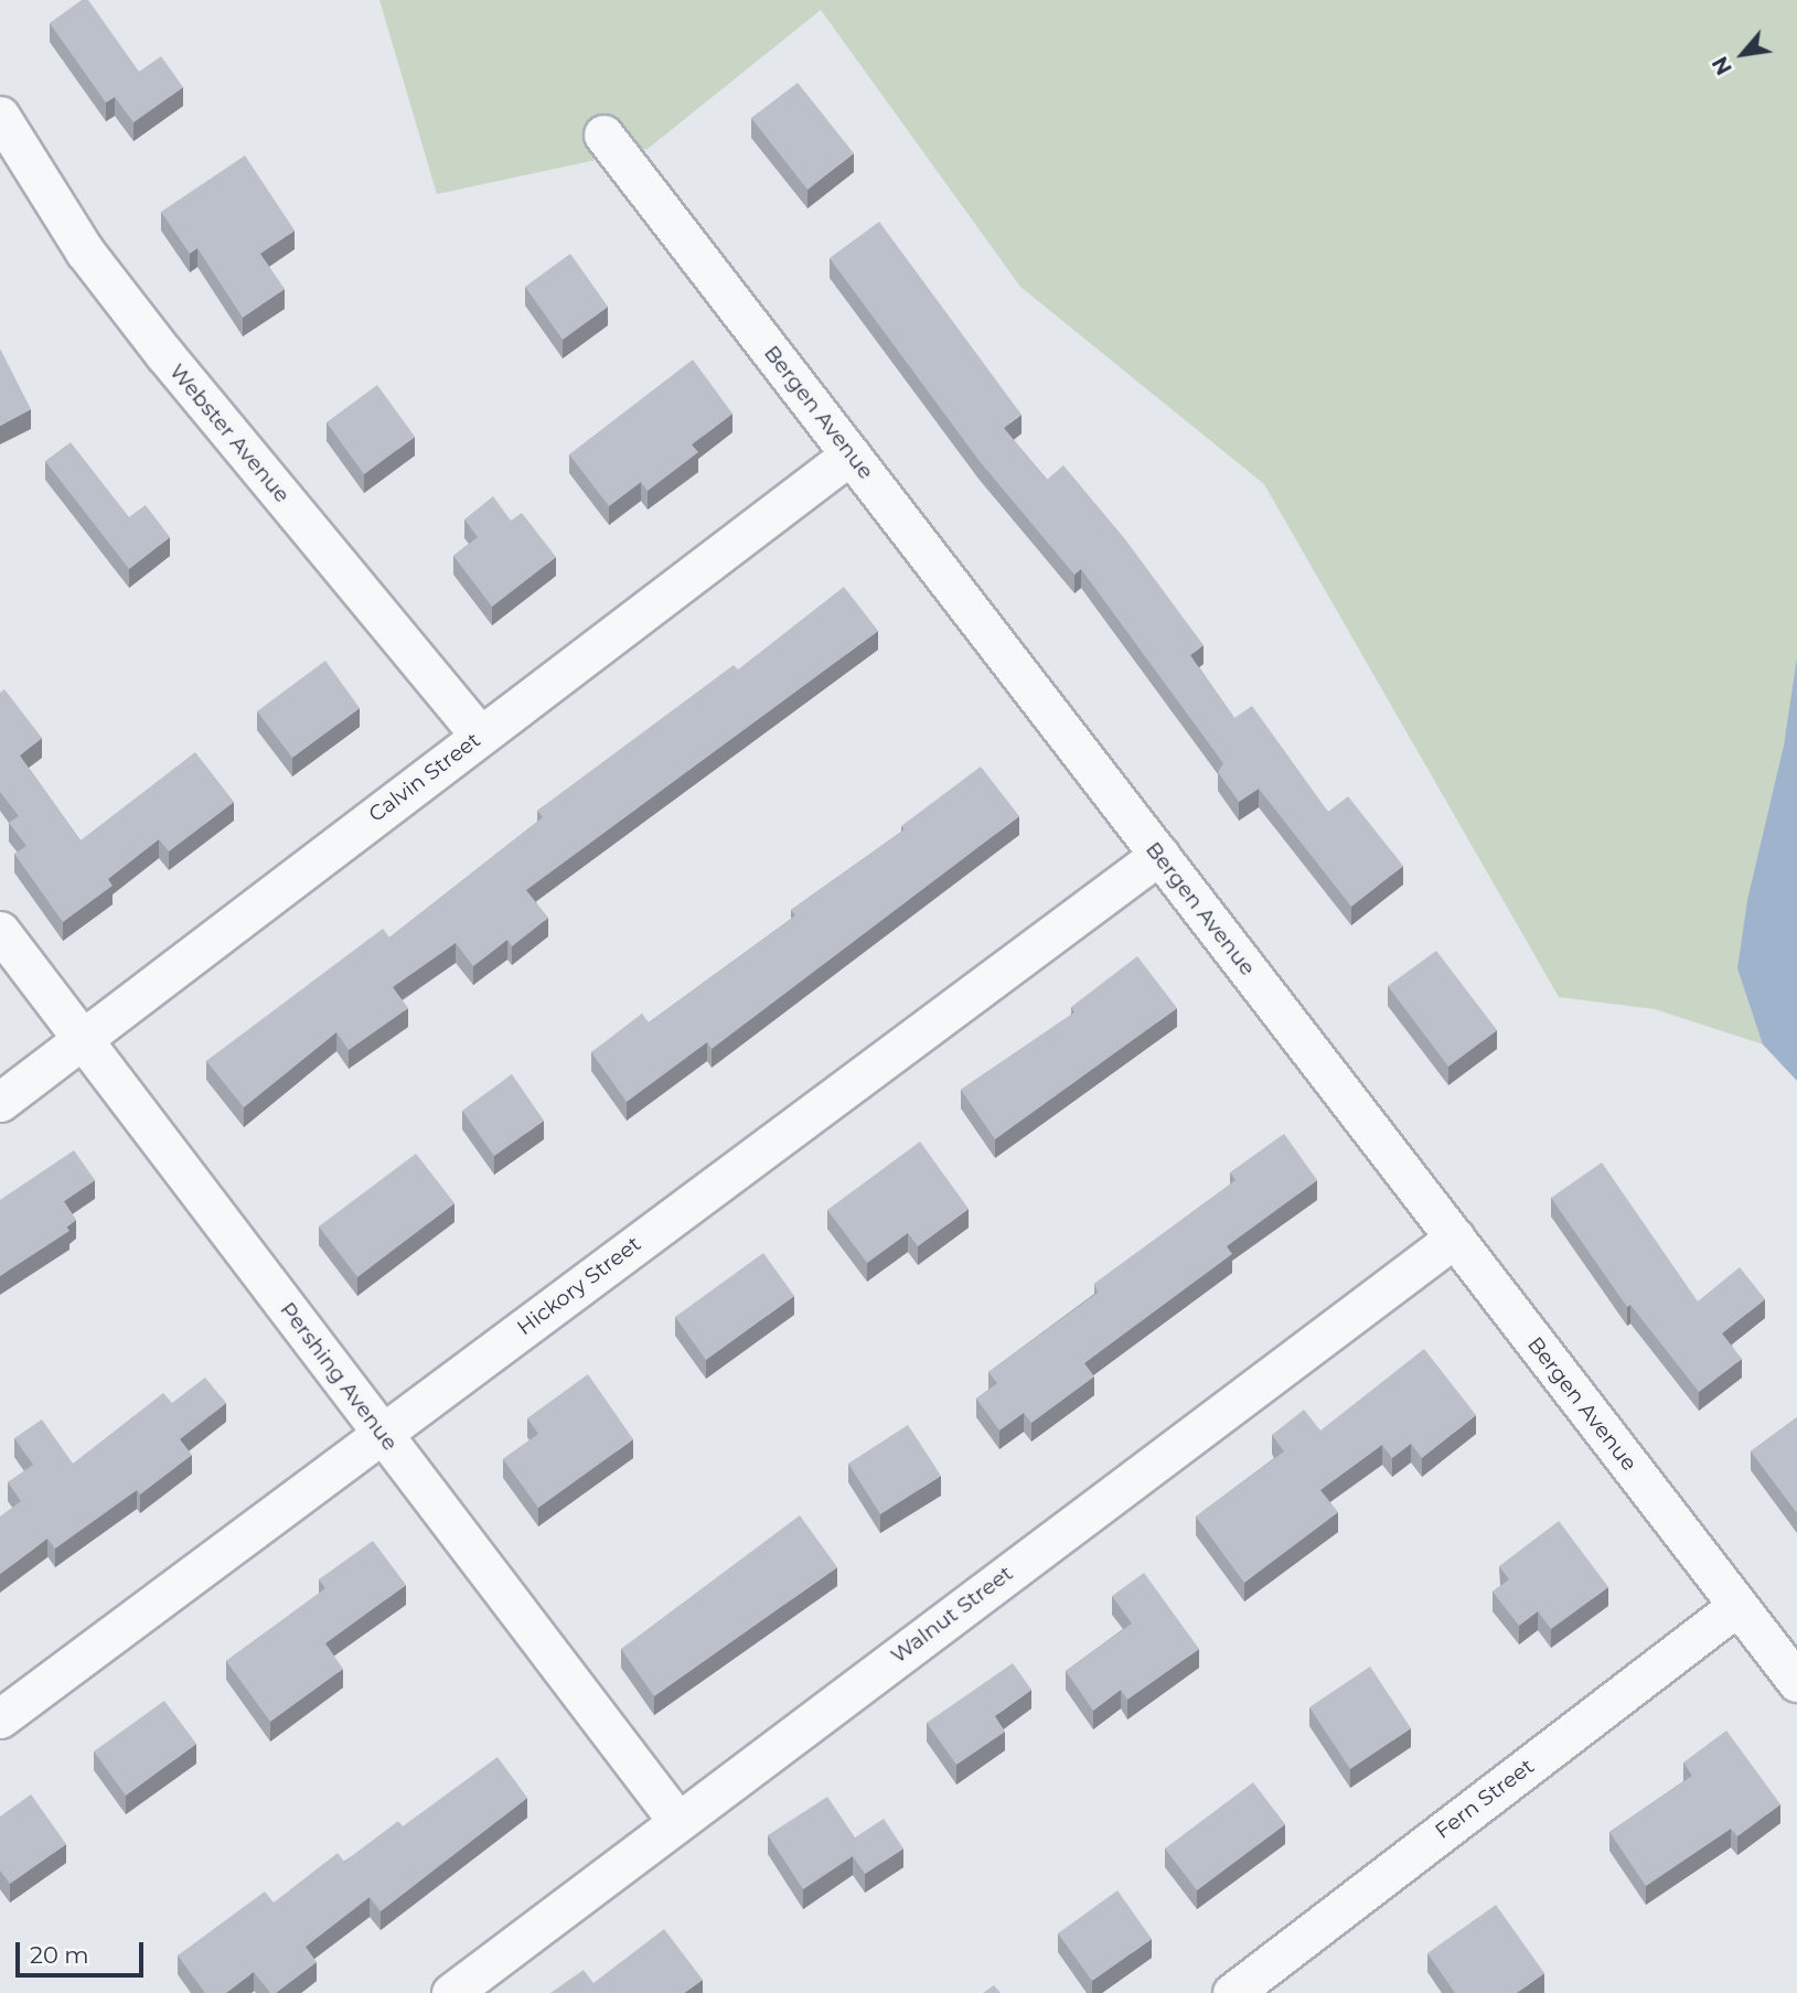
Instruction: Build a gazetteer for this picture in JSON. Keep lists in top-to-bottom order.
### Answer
{
  "streets": {
    "street": [
      "Bergen Avenue",
      "Webster Avenue",
      "Calvin Street",
      "Hickory Street",
      "Pershing Avenue",
      "Walnut Street",
      "Fern Street"
    ]
  },
  "crossings": [
    ["Bergen Avenue", "Calvin Street"],
    ["Bergen Avenue", "Hickory Street"],
    ["Bergen Avenue", "Walnut Street"],
    ["Bergen Avenue", "Fern Street"],
    ["Webster Avenue", "Calvin Street"],
    ["Calvin Street", "Pershing Avenue"],
    ["Hickory Street", "Pershing Avenue"],
    ["Pershing Avenue", "Walnut Street"]
  ],
  "scale_bar": "20 m",
  "north": "bottom left"
}
